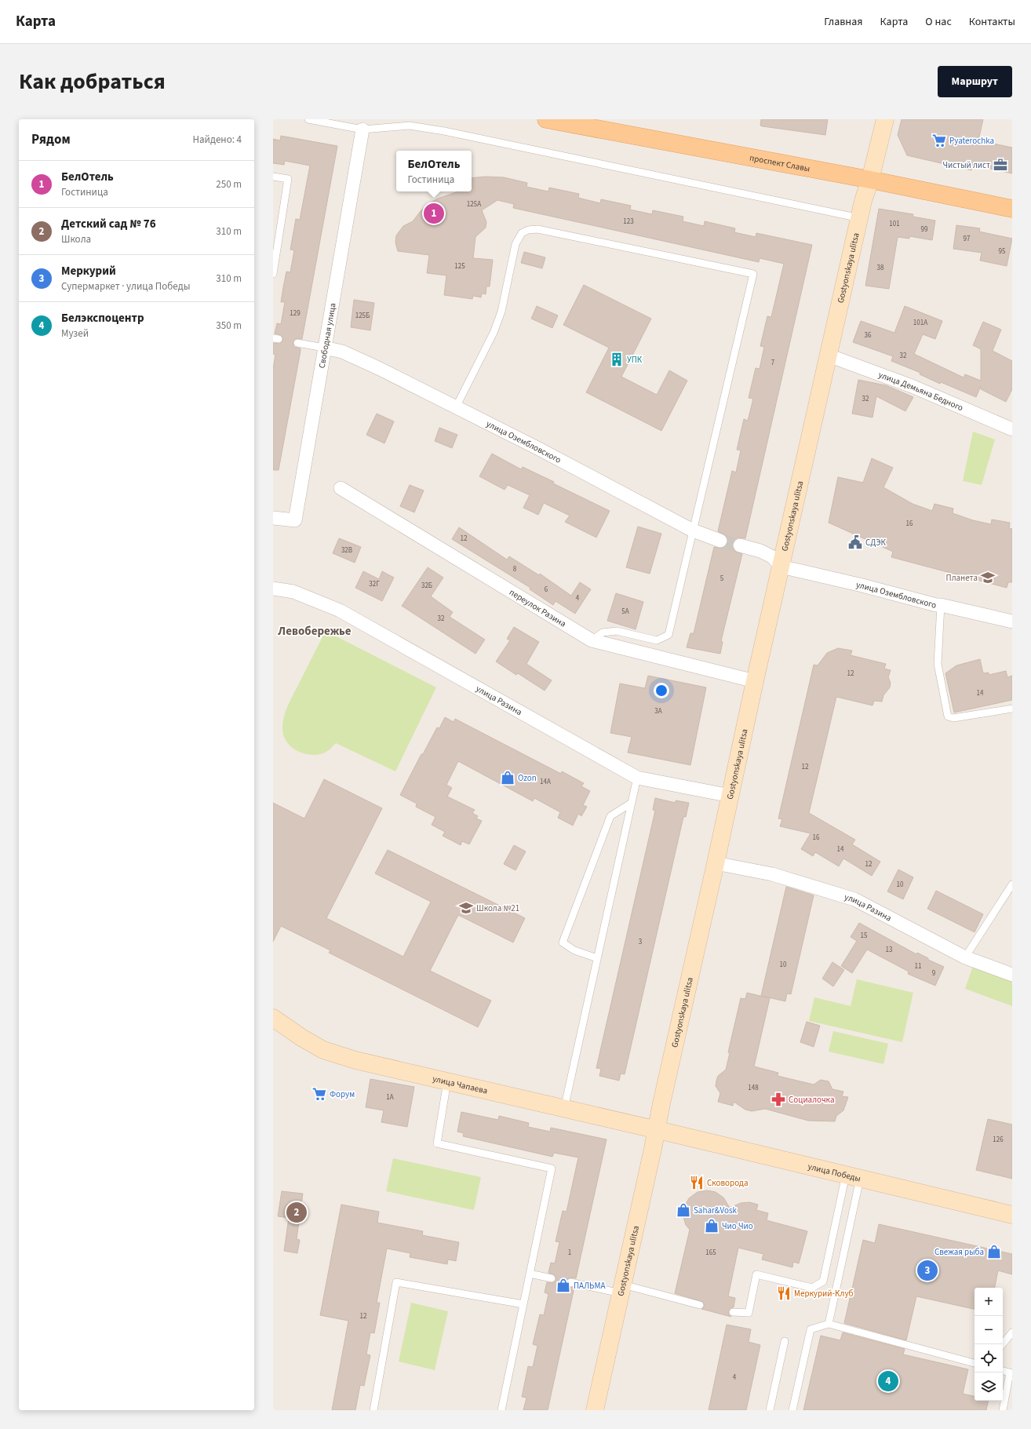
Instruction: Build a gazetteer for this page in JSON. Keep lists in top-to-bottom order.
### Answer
{
  "streets": {
    "main road": ["проспект Славы"],
    "street": [
      "Gostyonskaya ulitsa",
      "Свободная улица",
      "улица Демьяна Бедного",
      "улица Озембловского",
      "переулок Разина",
      "улица Разина",
      "улица Чапаева",
      "улица Победы"
    ]
  },
  "crossings": [
    ["проспект Славы", "Gostyonskaya ulitsa"],
    ["Gostyonskaya ulitsa", "улица Демьяна Бедного"],
    ["Gostyonskaya ulitsa", "улица Озембловского"],
    ["Gostyonskaya ulitsa", "переулок Разина"],
    ["Gostyonskaya ulitsa", "улица Разина"],
    ["Gostyonskaya ulitsa", "улица Чапаева"],
    ["Gostyonskaya ulitsa", "улица Победы"],
    ["Свободная улица", "улица Озембловского"],
    ["улица Чапаева", "улица Победы"]
  ],
  "districts": ["Левобережье"],
  "places": {
    "supermarket": ["Pyaterochka", "Форум"],
    "office": ["Чистый лист"],
    "building": ["УПК"],
    "public building": ["СДЭК"],
    "school or university": ["Планета", "Школа №21"],
    "shop": [
      "Ozon",
      "Sahar&Vosk",
      "Чио Чио",
      "Свежая рыба",
      "ПАЛЬМА"
    ],
    "pharmacy": ["Социалочка"],
    "restaurant": ["Сковорода", "Меркурий-Клуб"]
  },
  "house_numbers": [
    "125А",
    "123",
    "101",
    "99",
    "97",
    "95",
    "125",
    "38",
    "129",
    "125Б",
    "101А",
    "36",
    "32",
    "7",
    "32",
    "16",
    "12",
    "32В",
    "8",
    "5",
    "32Г",
    "32Б",
    "6",
    "4",
    "5А",
    "32",
    "12",
    "14",
    "3А",
    "12",
    "14А",
    "16",
    "14",
    "12",
    "10",
    "15",
    "3",
    "13",
    "10",
    "11",
    "9",
    "148",
    "1А",
    "126",
    "1",
    "165",
    "12",
    "4"
  ],
  "page": {
    "header": "Карта",
    "nav": [
      "Главная",
      "Карта",
      "О нас",
      "Контакты"
    ],
    "title": "Как добраться",
    "buttons": "Маршрут",
    "heading": ["Рядом", "Найдено: 4"],
    "popup": ["БелОтель", "Гостиница"],
    "list": [
      {
        "mark": "1",
        "name": "БелОтель",
        "note": "Гостиница",
        "value": "250 m"
      },
      {
        "mark": "2",
        "name": "Детский сад № 76",
        "note": "Школа",
        "value": "310 m"
      },
      {
        "mark": "3",
        "name": "Меркурий",
        "note": "Супермаркет · улица Победы",
        "value": "310 m"
      },
      {
        "mark": "4",
        "name": "Белэкспоцентр",
        "note": "Музей",
        "value": "350 m"
      }
    ],
    "pins": [
      "1",
      "2",
      "3",
      "4"
    ],
    "map_buttons": ["+", "−"]
  }
}
